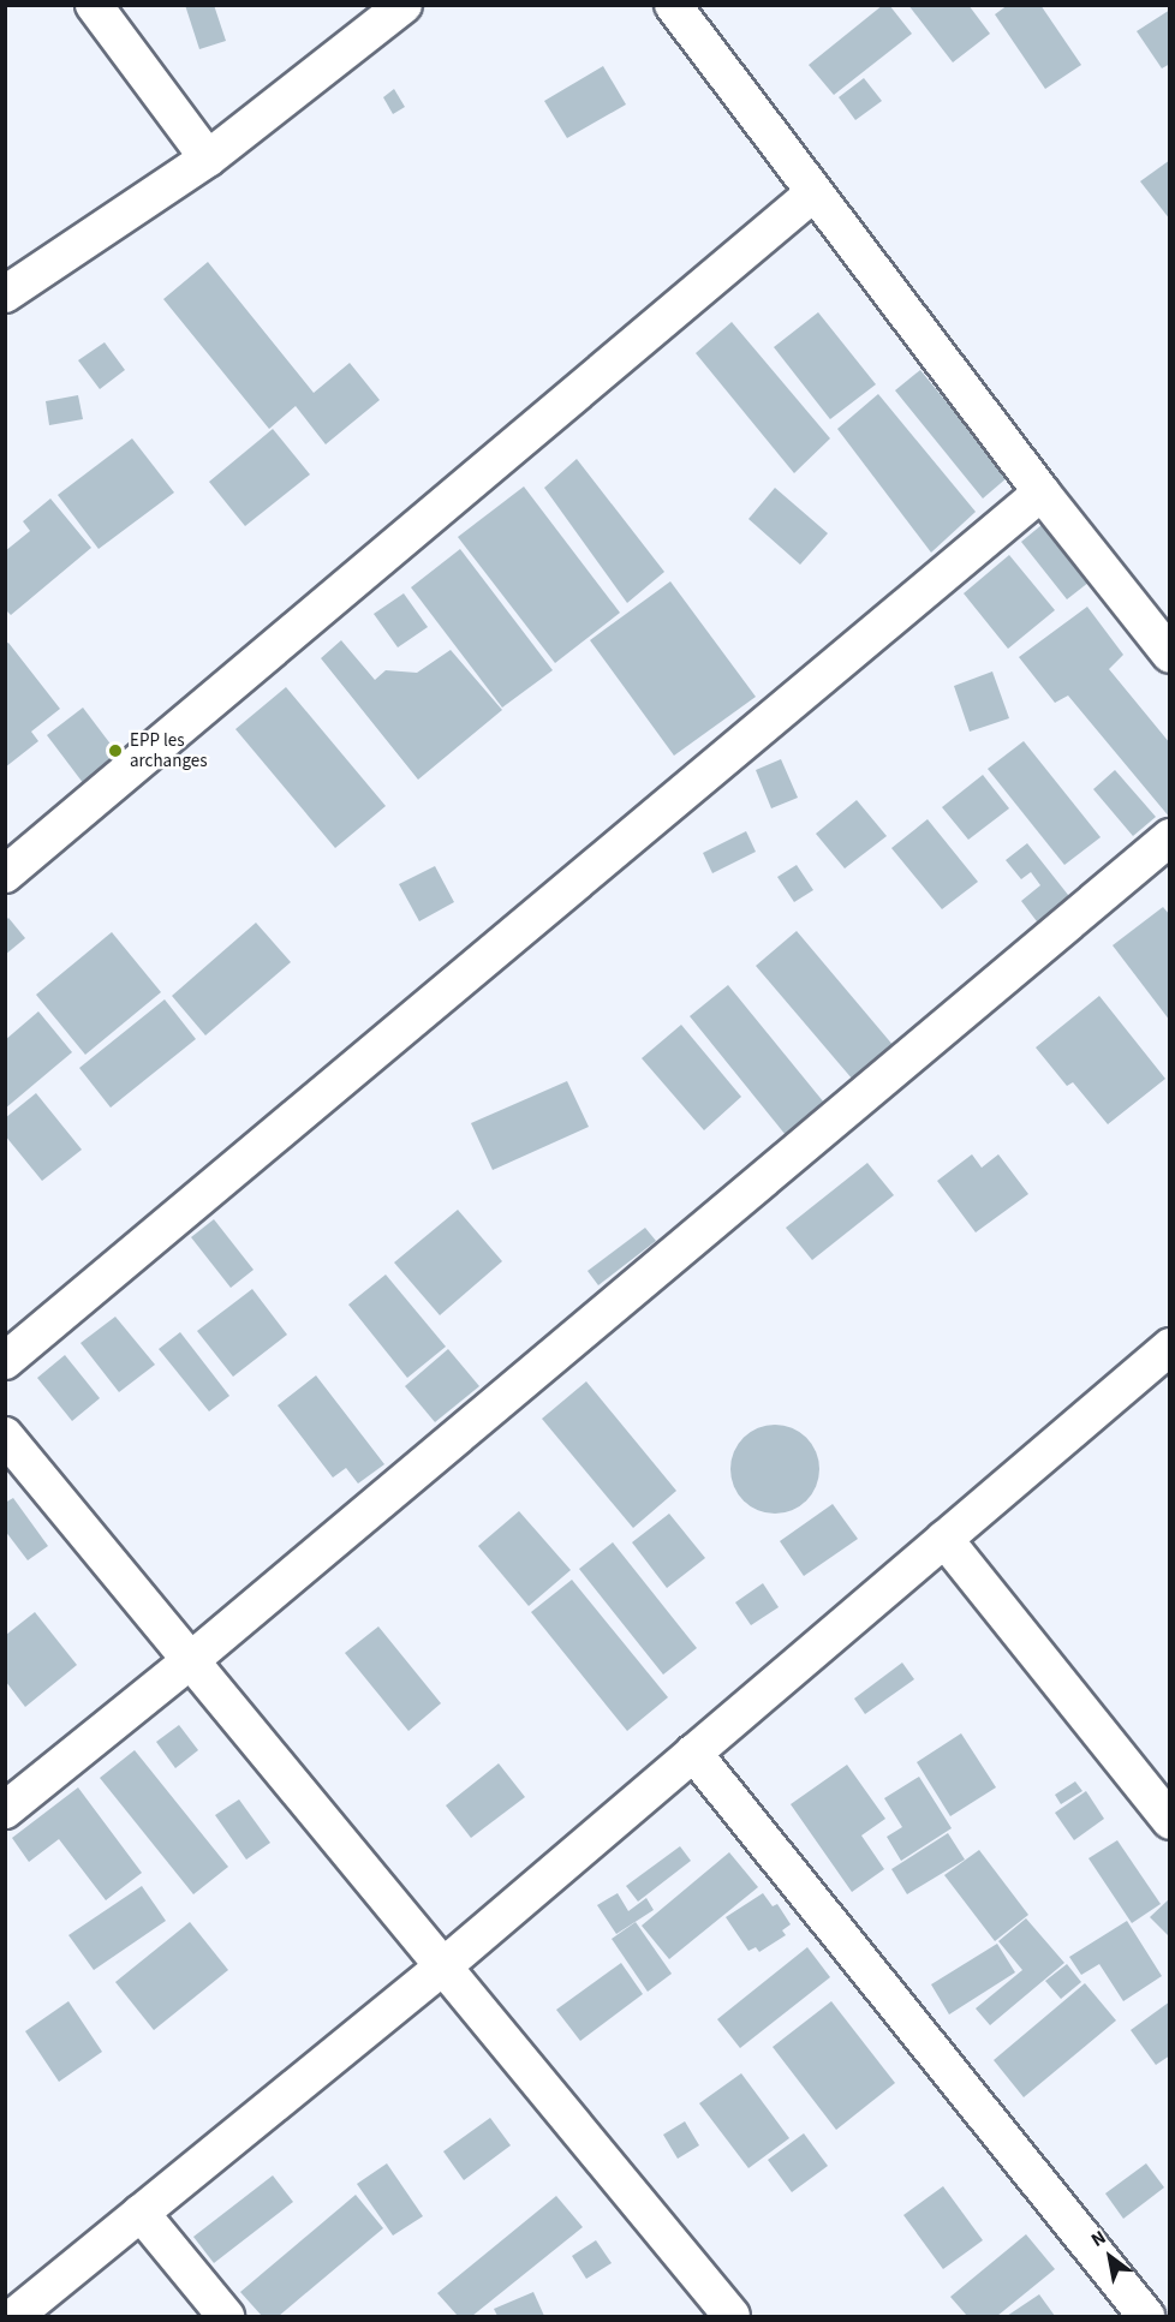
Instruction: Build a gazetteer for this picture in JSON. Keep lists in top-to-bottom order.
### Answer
{
  "places": ["EPP les archanges"],
  "north": "top left"
}
